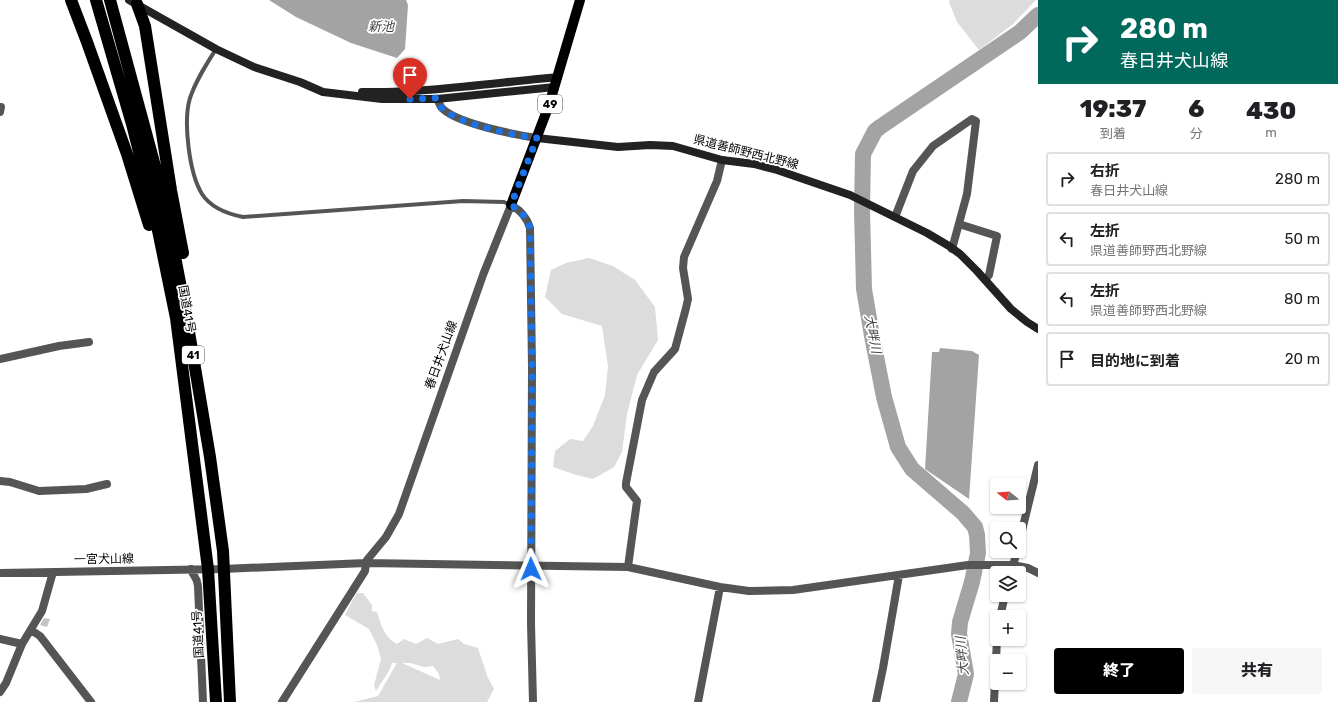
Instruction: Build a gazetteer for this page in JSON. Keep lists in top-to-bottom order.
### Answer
{
  "streets": {
    "highway": ["国道41号", "41"],
    "main road": ["49", "県道善師野西北野線", "春日井犬山線"],
    "street": ["一宮犬山線"]
  },
  "crossings": [
    ["県道善師野西北野線", "春日井犬山線"],
    ["国道41号", "一宮犬山線"]
  ],
  "water": ["新池", "大畔川"],
  "north": "left",
  "page": {
    "turn": ["280 m", "春日井犬山線"],
    "eta": [
      "19:37",
      "到着",
      "6",
      "分",
      "430",
      "m"
    ],
    "list": [
      {
        "name": "右折",
        "note": "春日井犬山線",
        "value": "280 m"
      },
      {
        "name": "左折",
        "note": "県道善師野西北野線",
        "value": "50 m"
      },
      {
        "name": "左折",
        "note": "県道善師野西北野線",
        "value": "80 m"
      },
      {
        "name": "目的地に到着",
        "value": "20 m"
      }
    ],
    "map_buttons": ["+", "−"],
    "buttons": ["終了", "共有"]
  }
}
